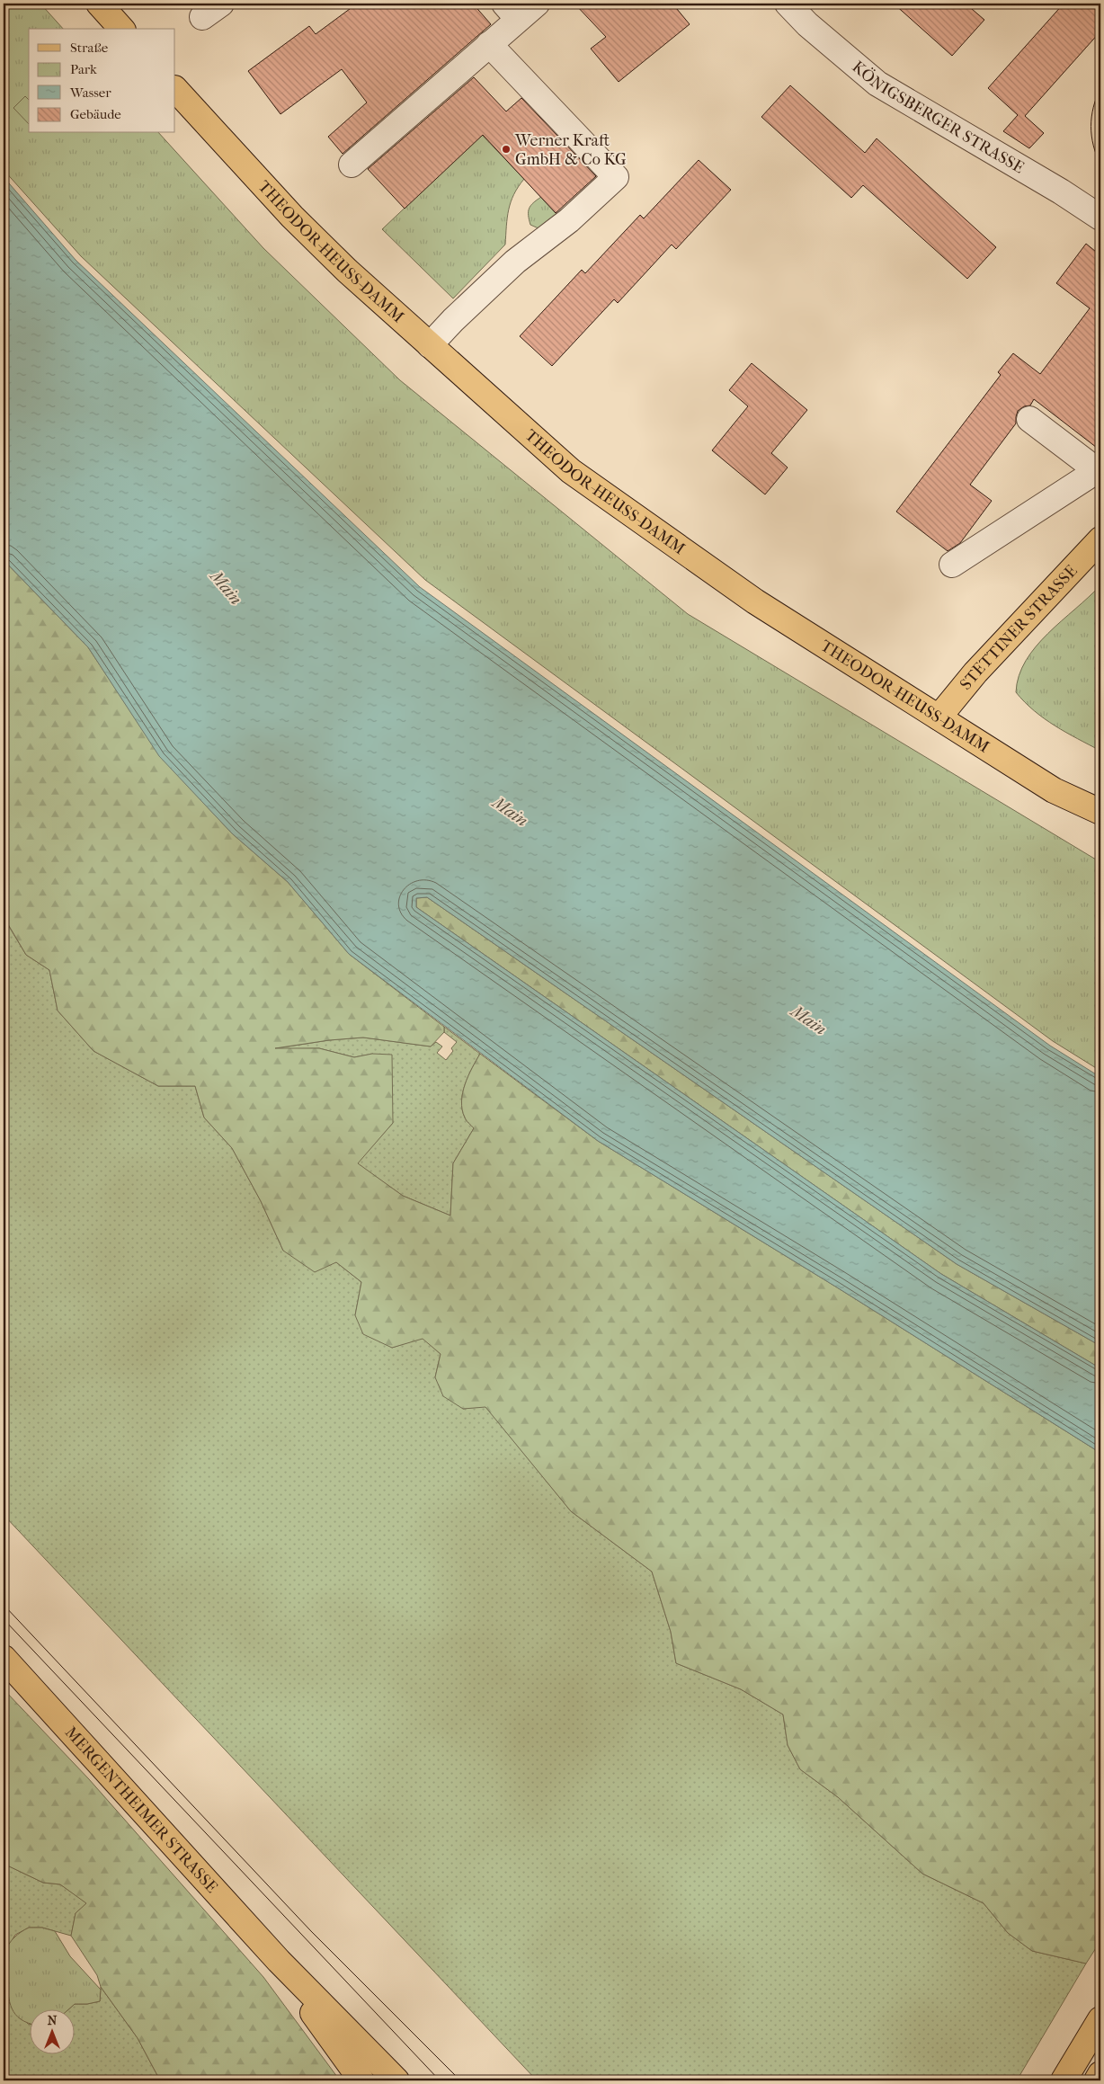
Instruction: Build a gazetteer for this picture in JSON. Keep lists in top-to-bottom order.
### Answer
{
  "streets": {
    "main road": ["THEODOR-HEUSS-DAMM", "STETTINER STRASSE", "MERGENTHEIMER STRASSE"],
    "street": ["KÖNIGSBERGER STRASSE"]
  },
  "crossings": [
    ["THEODOR-HEUSS-DAMM", "STETTINER STRASSE"]
  ],
  "water": ["Main"],
  "places": ["Werner Kraft GmbH & Co KG"],
  "legend": [
    "Straße",
    "Park",
    "Wasser",
    "Gebäude"
  ],
  "north": "top"
}
